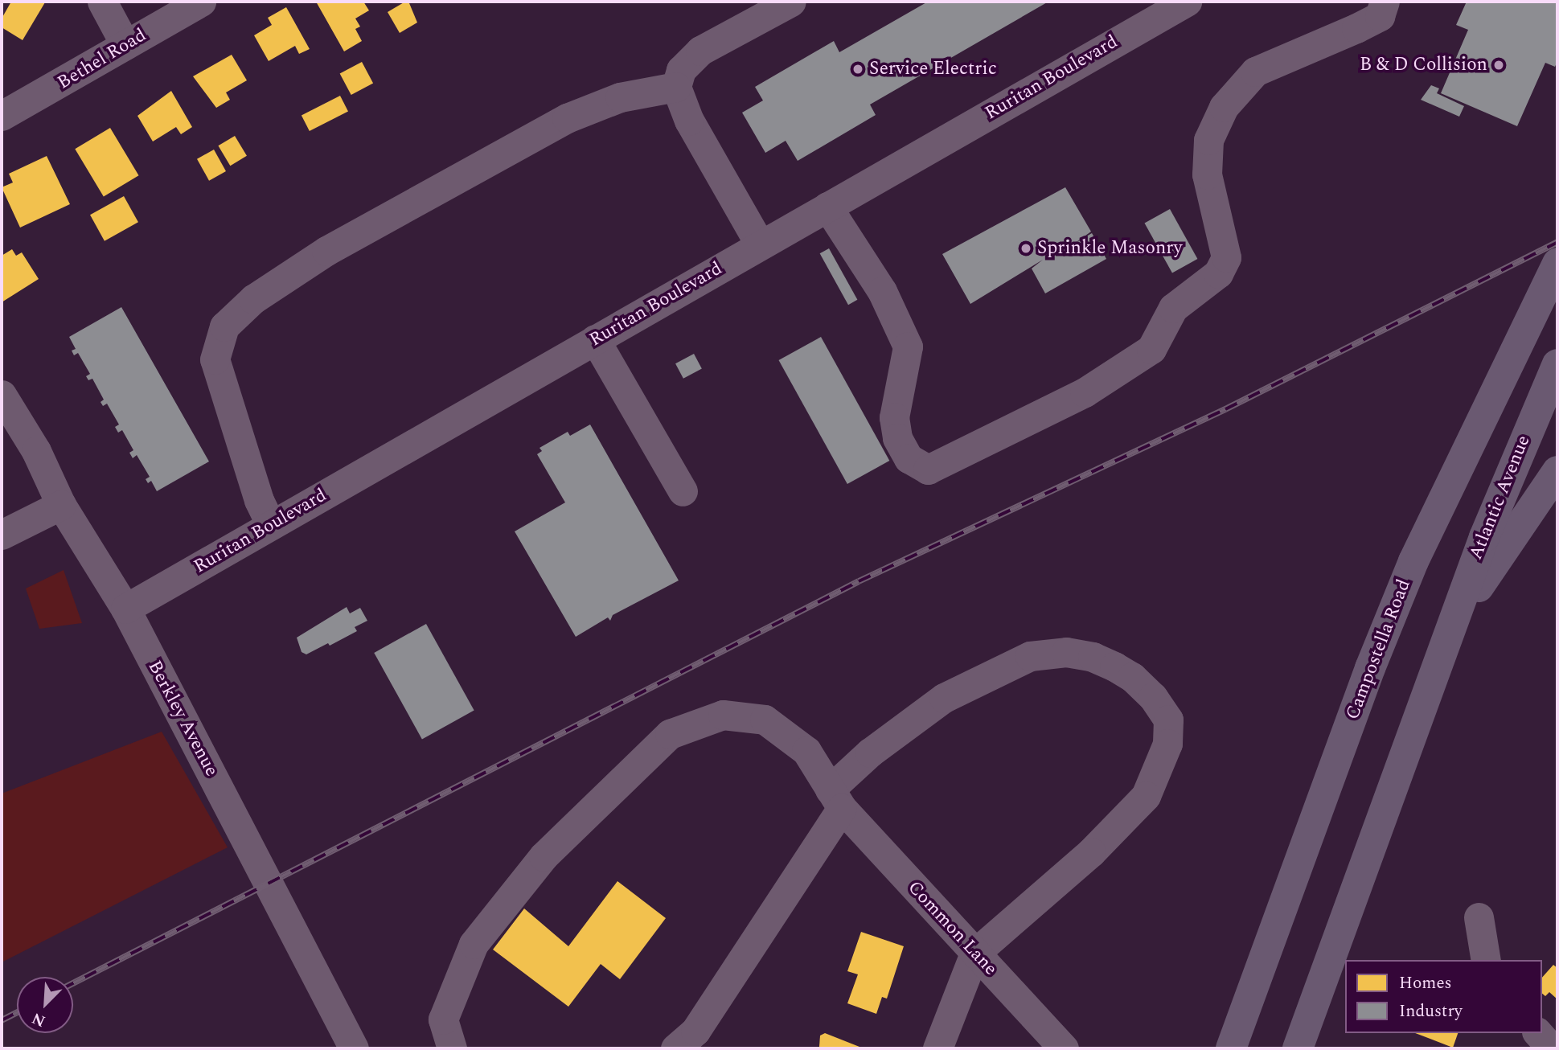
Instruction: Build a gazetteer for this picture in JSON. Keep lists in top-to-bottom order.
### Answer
{
  "streets": {
    "main road": ["Atlantic Avenue", "Campostella Road"],
    "street": [
      "Bethel Road",
      "Ruritan Boulevard",
      "Berkley Avenue",
      "Common Lane"
    ]
  },
  "crossings": [
    ["Ruritan Boulevard", "Berkley Avenue"]
  ],
  "places": ["B & D Collision", "Service Electric", "Sprinkle Masonry"],
  "legend": ["Homes", "Industry"],
  "north": "bottom left"
}
